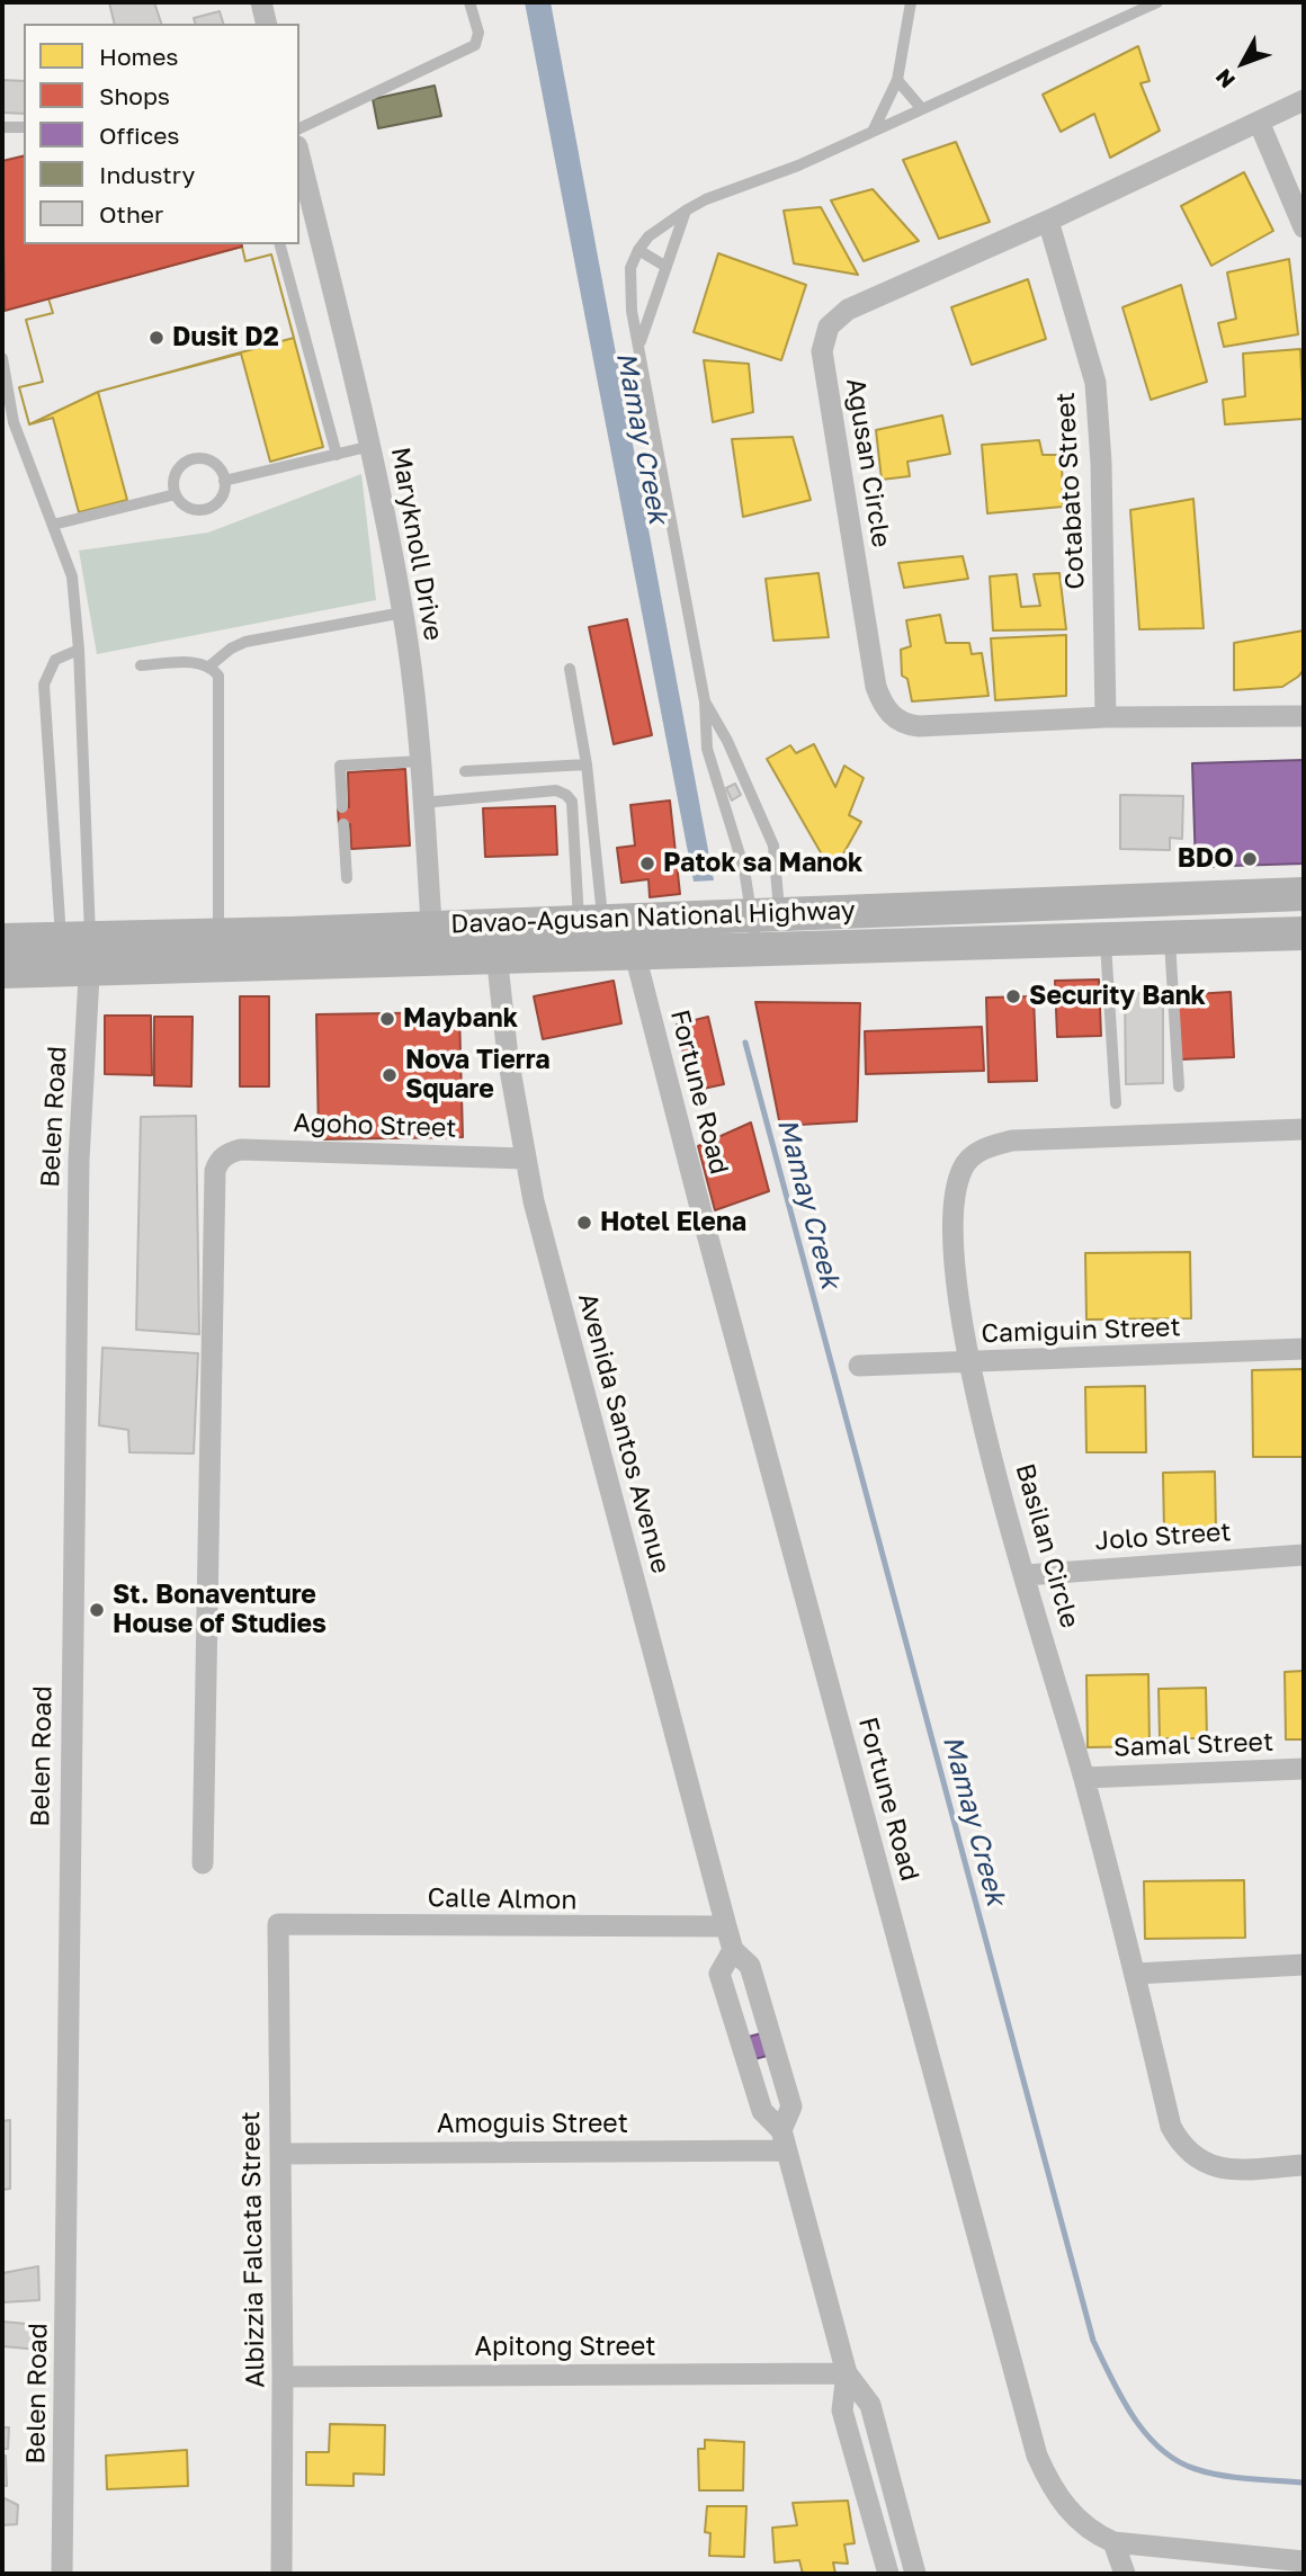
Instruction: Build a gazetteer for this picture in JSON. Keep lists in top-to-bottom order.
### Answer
{
  "streets": {
    "main road": ["Davao-Agusan National Highway"],
    "street": [
      "Agusan Circle",
      "Cotabato Street",
      "Maryknoll Drive",
      "Fortune Road",
      "Belen Road",
      "Agoho Street",
      "Camiguin Street",
      "Avenida Santos Avenue",
      "Jolo Street",
      "Basilan Circle",
      "Samal Street",
      "Calle Almon",
      "Amoguis Street",
      "Albizzia Falcata Street",
      "Apitong Street"
    ]
  },
  "crossings": [
    ["Agusan Circle", "Cotabato Street"],
    ["Maryknoll Drive", "Davao-Agusan National Highway"],
    ["Davao-Agusan National Highway", "Fortune Road"],
    ["Davao-Agusan National Highway", "Belen Road"],
    ["Davao-Agusan National Highway", "Avenida Santos Avenue"],
    ["Agoho Street", "Avenida Santos Avenue"],
    ["Camiguin Street", "Basilan Circle"],
    ["Avenida Santos Avenue", "Calle Almon"],
    ["Avenida Santos Avenue", "Amoguis Street"],
    ["Avenida Santos Avenue", "Apitong Street"],
    ["Jolo Street", "Basilan Circle"],
    ["Basilan Circle", "Samal Street"],
    ["Calle Almon", "Albizzia Falcata Street"],
    ["Amoguis Street", "Albizzia Falcata Street"],
    ["Albizzia Falcata Street", "Apitong Street"]
  ],
  "water": ["Mamay Creek"],
  "places": [
    "Dusit D2",
    "BDO",
    "Patok sa Manok",
    "Security Bank",
    "Maybank",
    "Nova Tierra Square",
    "Hotel Elena",
    "St. Bonaventure House of Studies"
  ],
  "legend": [
    "Homes",
    "Shops",
    "Offices",
    "Industry",
    "Other"
  ],
  "north": "bottom left"
}
